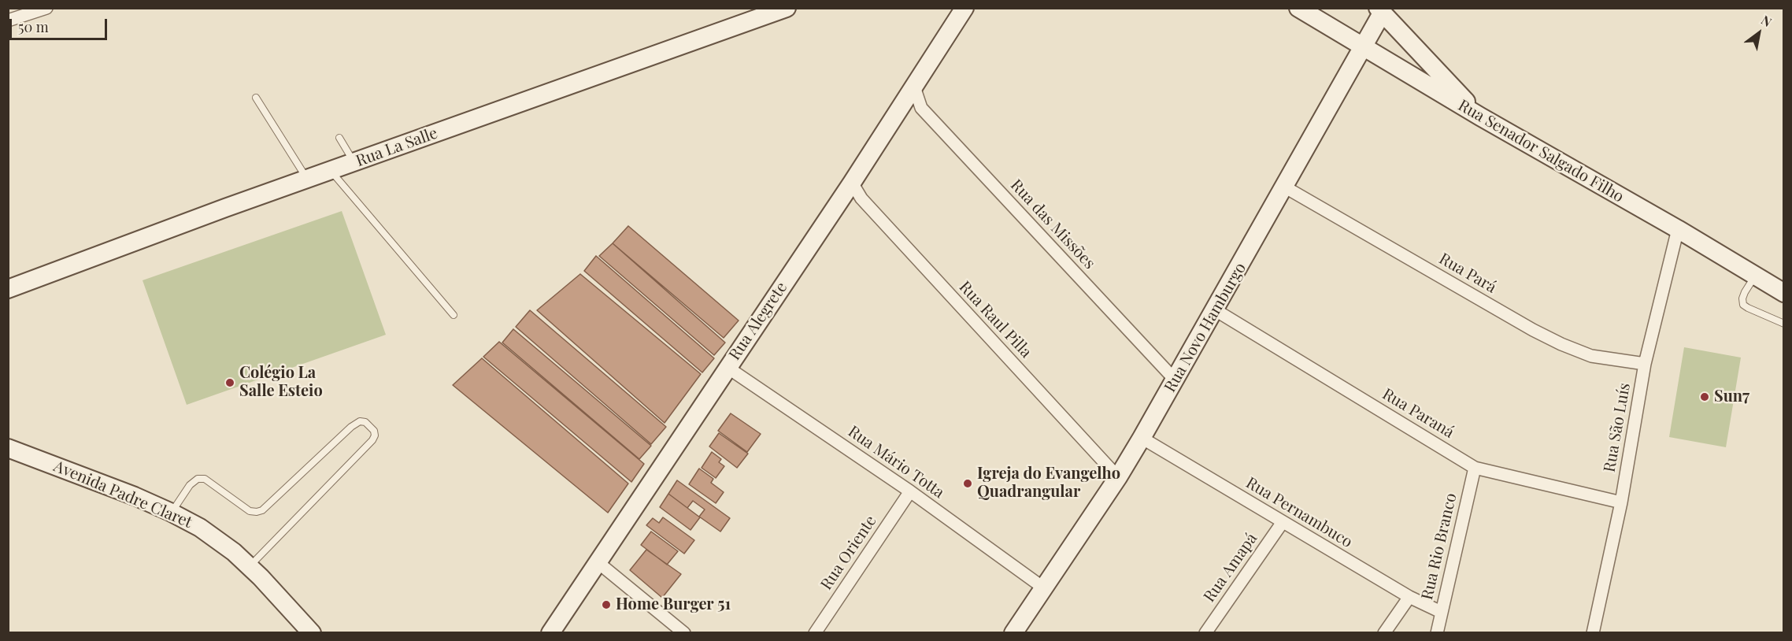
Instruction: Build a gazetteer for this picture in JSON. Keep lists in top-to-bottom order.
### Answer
{
  "streets": {
    "street": [
      "Rua La Salle",
      "Rua Senador Salgado Filho",
      "Rua das Missões",
      "Rua Pará",
      "Rua Raul Pilla",
      "Rua Alegrete",
      "Rua Novo Hamburgo",
      "Rua Paraná",
      "Rua São Luís",
      "Rua Mário Totta",
      "Avenida Padre Claret",
      "Rua Pernambuco",
      "Rua Rio Branco",
      "Rua Oriente",
      "Rua Amapá"
    ]
  },
  "crossings": [
    ["Rua Senador Salgado Filho", "Rua Novo Hamburgo"],
    ["Rua Senador Salgado Filho", "Rua São Luís"],
    ["Rua das Missões", "Rua Alegrete"],
    ["Rua das Missões", "Rua Novo Hamburgo"],
    ["Rua Pará", "Rua Novo Hamburgo"],
    ["Rua Pará", "Rua São Luís"],
    ["Rua Raul Pilla", "Rua Alegrete"],
    ["Rua Raul Pilla", "Rua Novo Hamburgo"],
    ["Rua Alegrete", "Rua Mário Totta"],
    ["Rua Novo Hamburgo", "Rua Paraná"],
    ["Rua Novo Hamburgo", "Rua Mário Totta"],
    ["Rua Novo Hamburgo", "Rua Pernambuco"],
    ["Rua Paraná", "Rua São Luís"],
    ["Rua Paraná", "Rua Rio Branco"],
    ["Rua Mário Totta", "Rua Oriente"],
    ["Rua Pernambuco", "Rua Rio Branco"],
    ["Rua Pernambuco", "Rua Amapá"]
  ],
  "places": [
    "Colégio La Salle Esteio",
    "Sun7",
    "Igreja do Evangelho Quadrangular",
    "Home Burger 51"
  ],
  "scale_bar": "50 m",
  "north": "top right"
}
